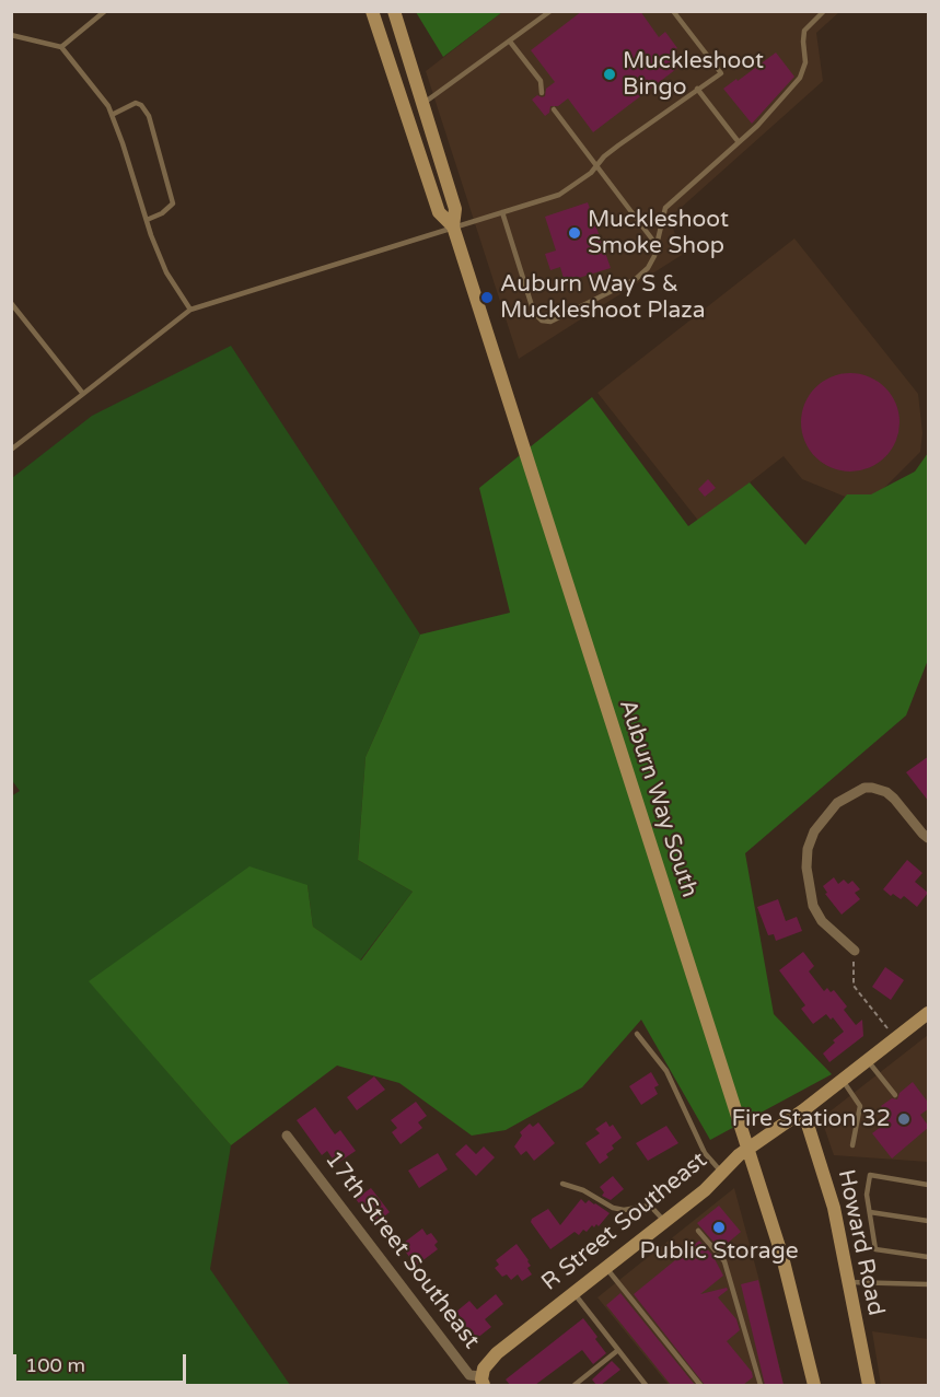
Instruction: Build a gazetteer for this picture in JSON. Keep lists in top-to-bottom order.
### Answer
{
  "streets": {
    "main road": ["Auburn Way South", "R Street Southeast", "Howard Road"],
    "street": ["17th Street Southeast"]
  },
  "crossings": [
    ["R Street Southeast", "Howard Road"],
    ["R Street Southeast", "17th Street Southeast"]
  ],
  "places": [
    "Muckleshoot Bingo",
    "Muckleshoot Smoke Shop",
    "Auburn Way S & Muckleshoot Plaza",
    "Fire Station 32",
    "Public Storage"
  ],
  "scale_bar": "100 m"
}
